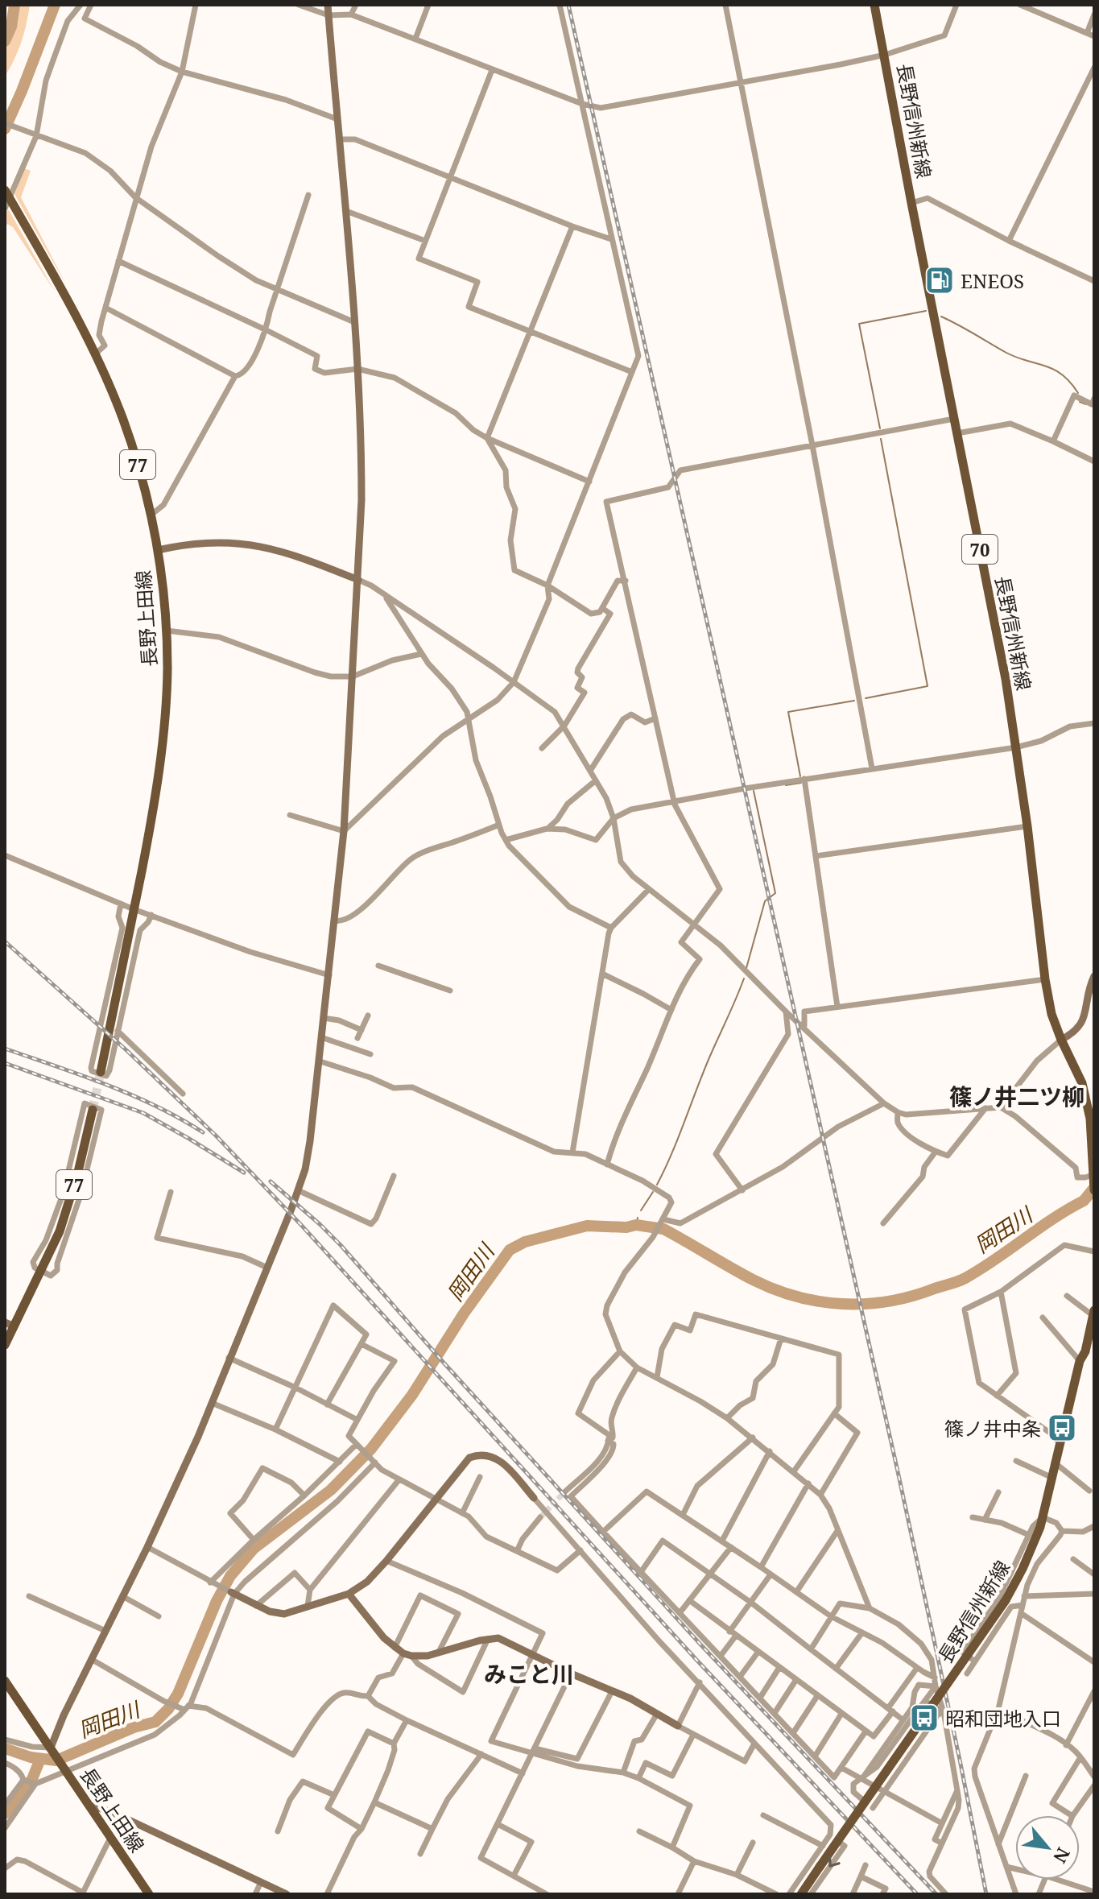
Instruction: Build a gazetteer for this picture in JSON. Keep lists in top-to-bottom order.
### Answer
{
  "streets": {
    "main road": [
      "長野信州新線",
      "77",
      "70",
      "長野上田線"
    ]
  },
  "districts": ["篠ノ井二ツ柳", "みこと川"],
  "water": ["岡田川"],
  "places": {
    "fuel station": ["ENEOS"],
    "bus stop": ["篠ノ井中条", "昭和団地入口"]
  },
  "north": "bottom right"
}
